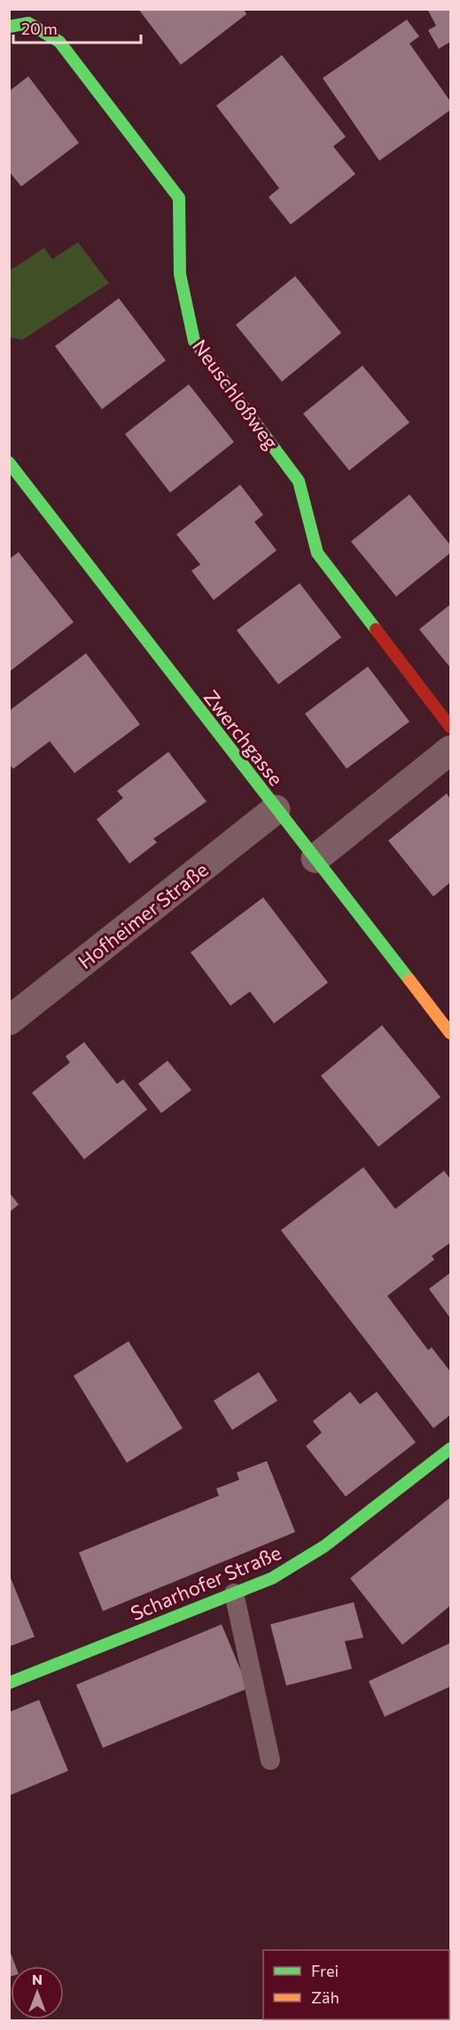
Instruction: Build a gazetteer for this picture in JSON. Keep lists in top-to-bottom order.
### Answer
{
  "streets": {
    "street": [
      "Neuschloßweg",
      "Zwerchgasse",
      "Hofheimer Straße",
      "Scharhofer Straße"
    ]
  },
  "crossings": [
    ["Zwerchgasse", "Hofheimer Straße"]
  ],
  "legend": ["Frei", "Zäh"],
  "scale_bar": "20 m",
  "north": "top"
}
